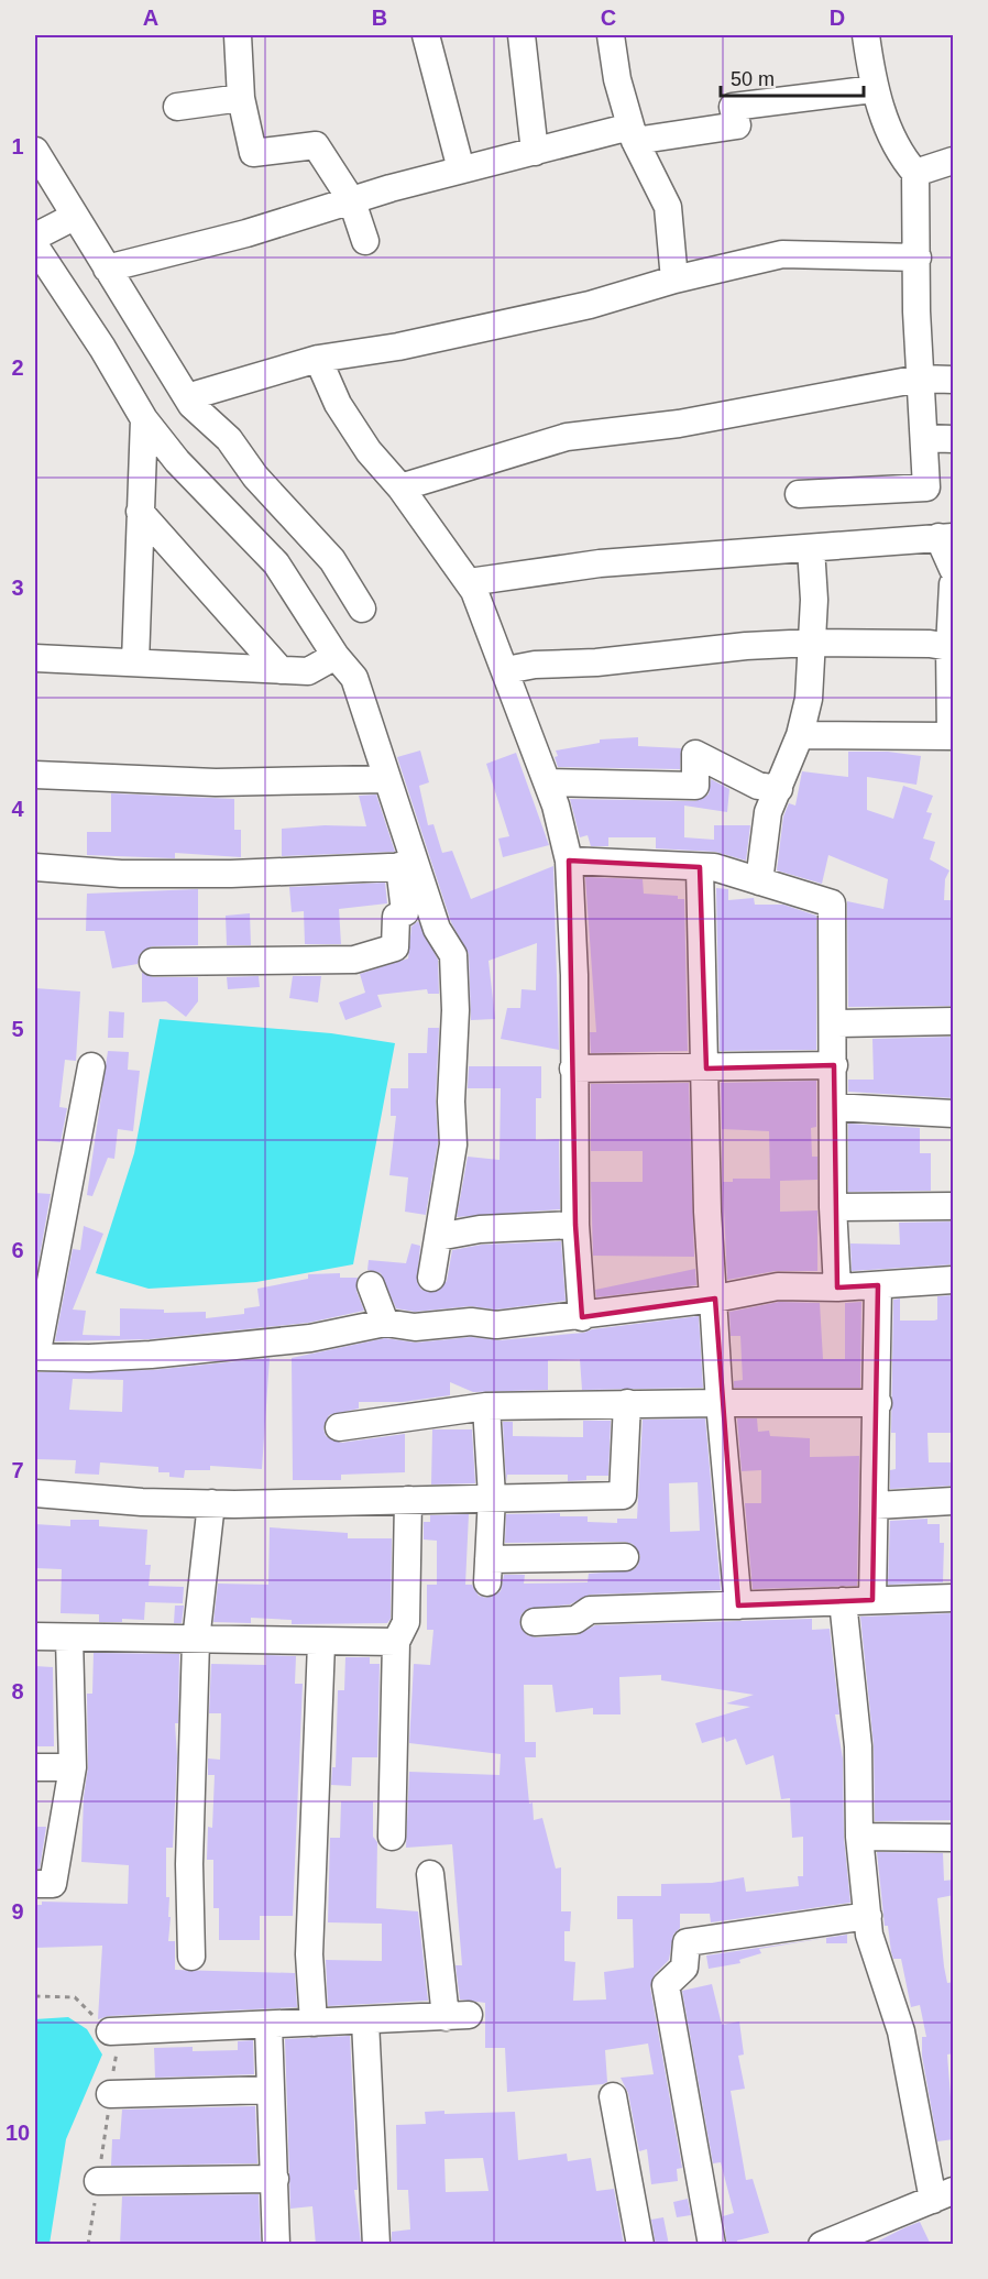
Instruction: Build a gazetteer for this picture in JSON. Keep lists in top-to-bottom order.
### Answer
{
  "scale_bar": "50 m",
  "grid": {
    "columns": [
      "A",
      "B",
      "C",
      "D"
    ],
    "rows": [
      "1",
      "2",
      "3",
      "4",
      "5",
      "6",
      "7",
      "8",
      "9",
      "10"
    ]
  }
}
